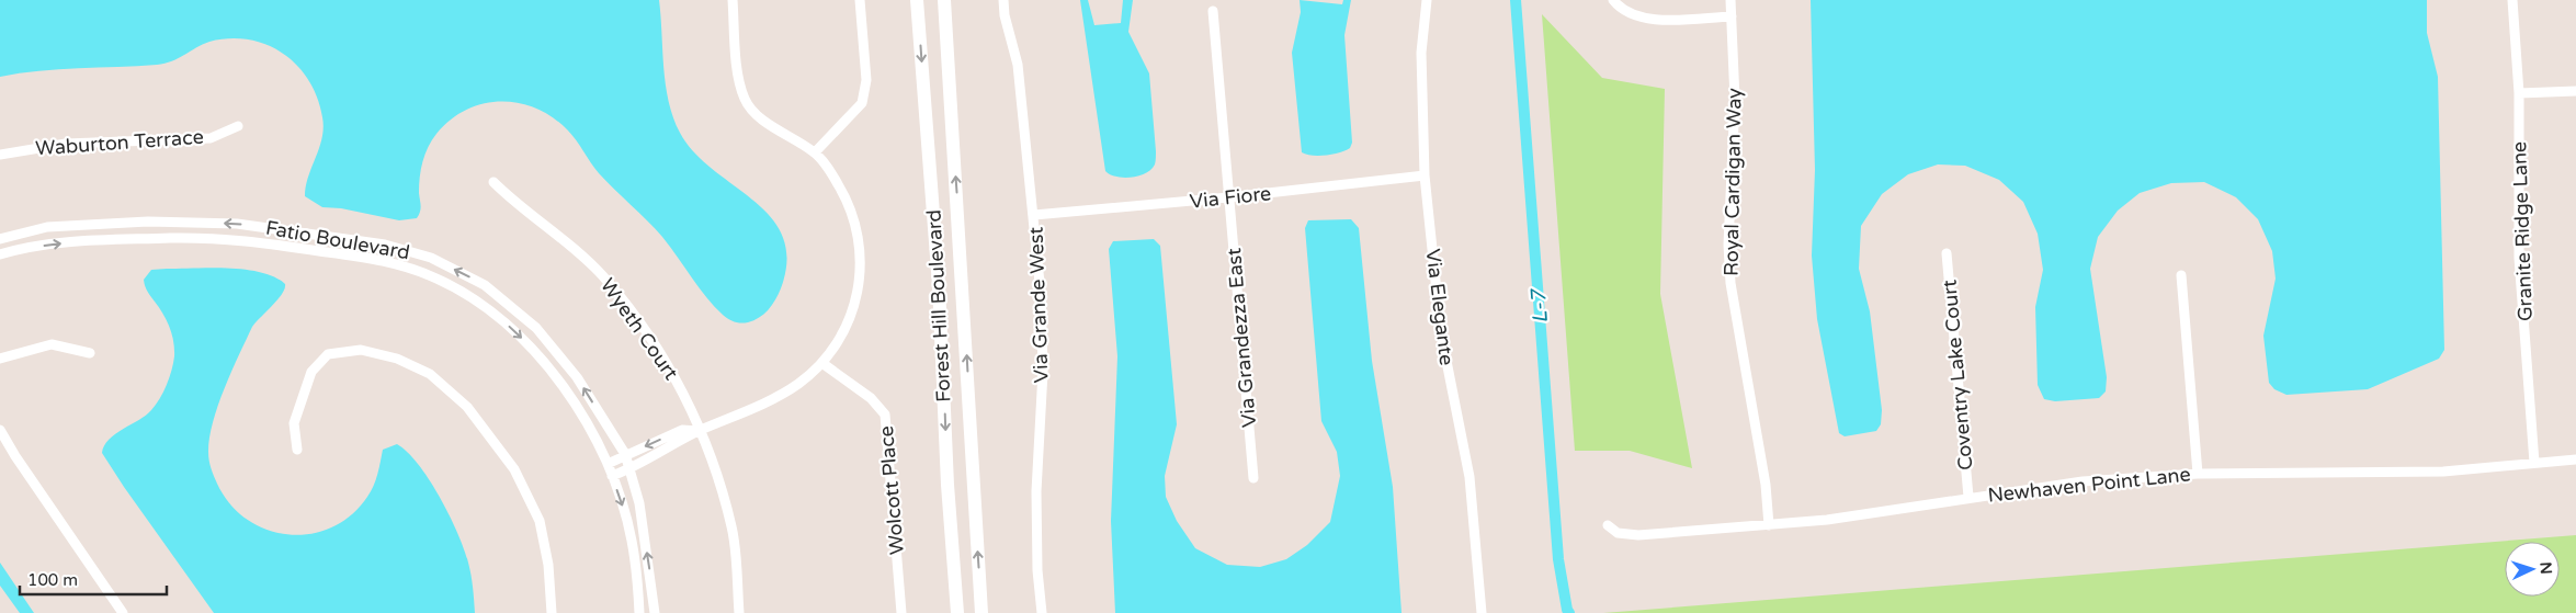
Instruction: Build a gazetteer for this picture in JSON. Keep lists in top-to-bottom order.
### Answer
{
  "streets": {
    "main road": ["Forest Hill Boulevard"],
    "street": [
      "Waburton Terrace",
      "Royal Cardigan Way",
      "Via Fiore",
      "Granite Ridge Lane",
      "Fatio Boulevard",
      "Via Grande West",
      "Via Elegante",
      "Wyeth Court",
      "Via Grandezza East",
      "Coventry Lake Court",
      "Newhaven Point Lane",
      "Wolcott Place"
    ]
  },
  "crossings": [
    ["Royal Cardigan Way", "Newhaven Point Lane"],
    ["Via Fiore", "Via Grande West"],
    ["Via Fiore", "Via Elegante"],
    ["Via Fiore", "Via Grandezza East"],
    ["Granite Ridge Lane", "Newhaven Point Lane"],
    ["Coventry Lake Court", "Newhaven Point Lane"]
  ],
  "water": ["L-7"],
  "scale_bar": "100 m",
  "north": "right"
}
